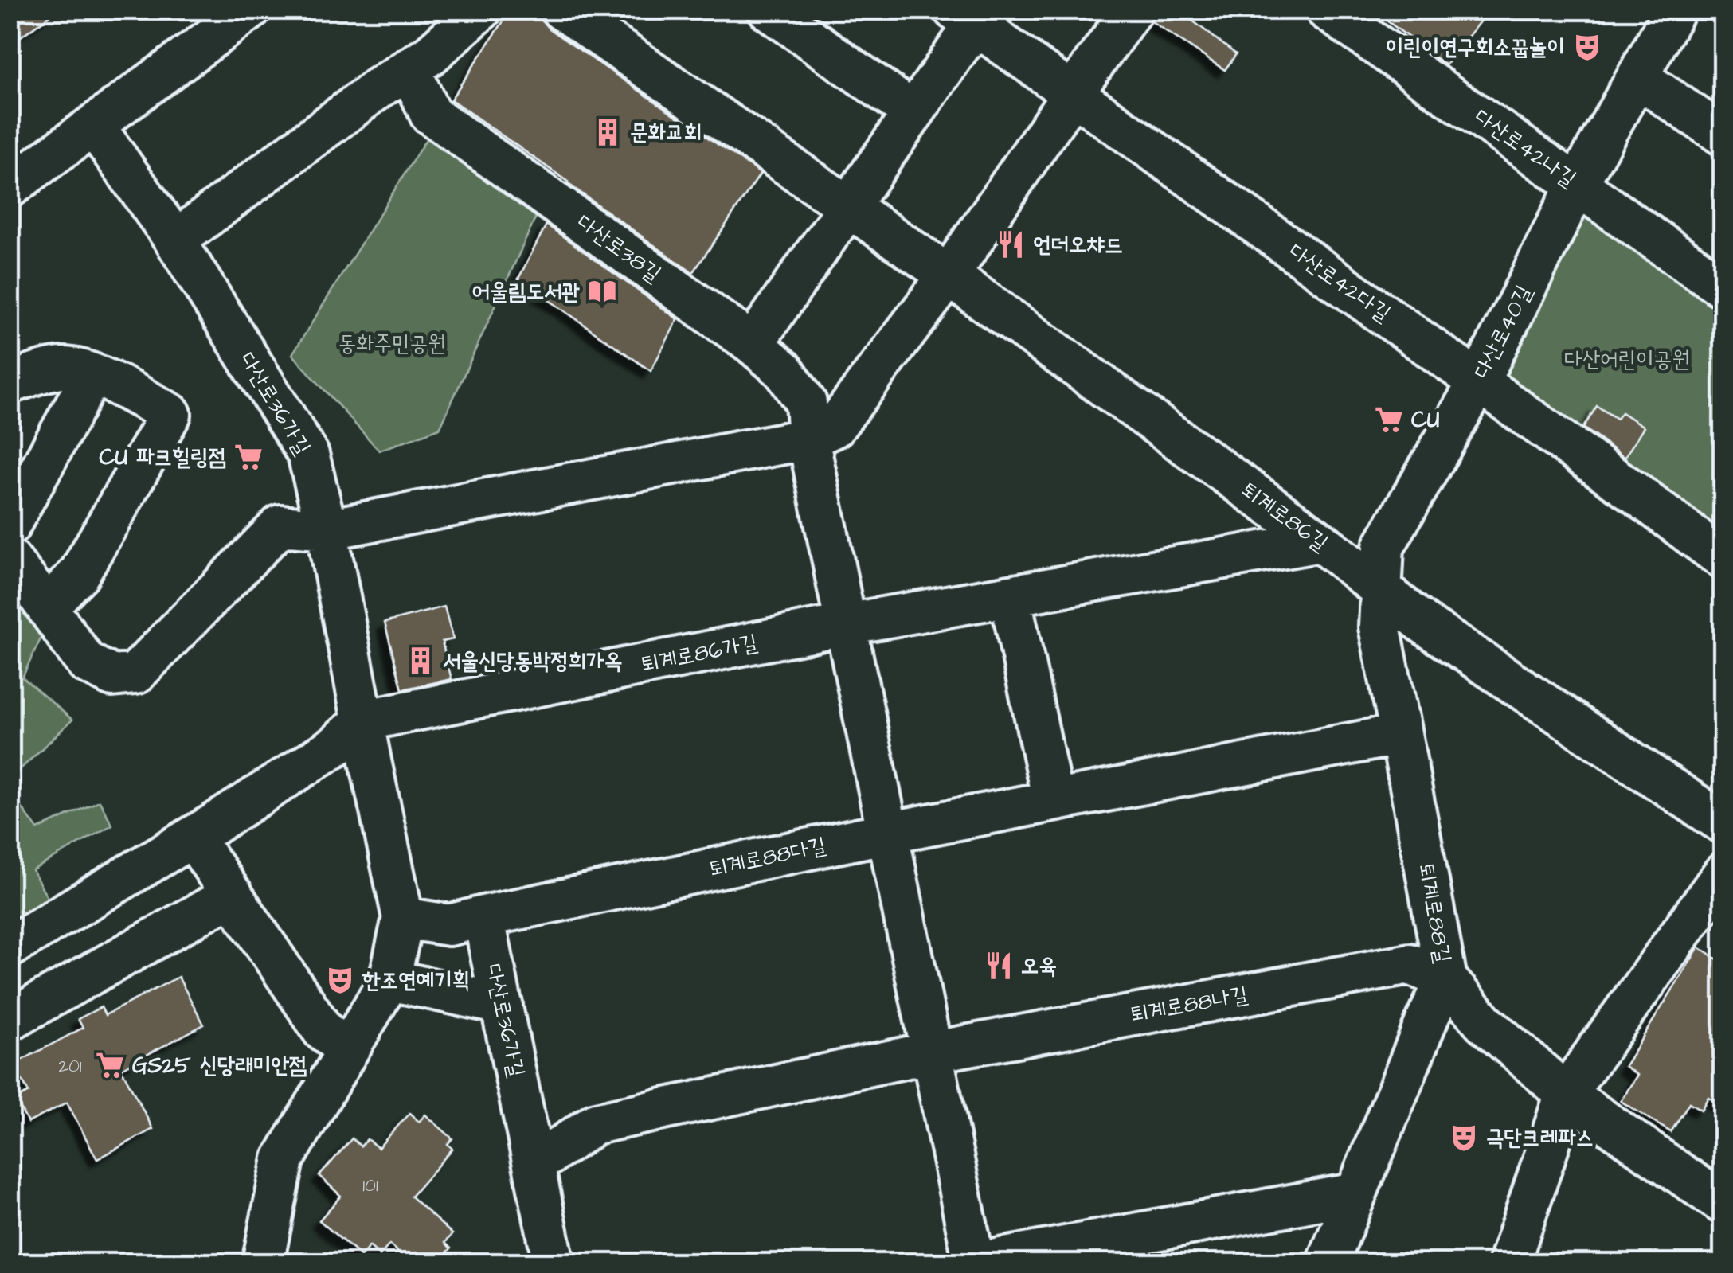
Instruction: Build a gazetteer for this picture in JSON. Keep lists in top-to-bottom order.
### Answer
{
  "streets": {
    "street": [
      "다산로42나길",
      "다산로38길",
      "다산로42다길",
      "다산로40길",
      "다산로36가길",
      "퇴계로86길",
      "퇴계로86가길",
      "퇴계로88다길",
      "퇴계로88길",
      "퇴계로88나길"
    ]
  },
  "crossings": [
    ["다산로42나길", "다산로40길"],
    ["다산로38길", "퇴계로86가길"],
    ["다산로42다길", "다산로40길"],
    ["다산로40길", "퇴계로86길"],
    ["다산로40길", "퇴계로88길"],
    ["다산로36가길", "퇴계로86가길"],
    ["다산로36가길", "퇴계로88다길"],
    ["다산로36가길", "퇴계로88나길"],
    ["퇴계로86길", "퇴계로86가길"],
    ["퇴계로86길", "퇴계로88길"],
    ["퇴계로88다길", "퇴계로88길"],
    ["퇴계로88길", "퇴계로88나길"]
  ],
  "parks": ["동화주민공원", "다산어린이공원"],
  "places": {
    "theatre": ["이린이연구회소꿉놀이", "한조연예기획", "극단크레파스"],
    "building": ["문화교회", "서울신당동박정희가옥"],
    "restaurant": ["언더오챠드", "오육"],
    "library": ["어울림도서관"],
    "supermarket": ["CU", "CU 파크힐링점", "GS25 신당래미안점"]
  },
  "house_numbers": ["201", "101"]
}
